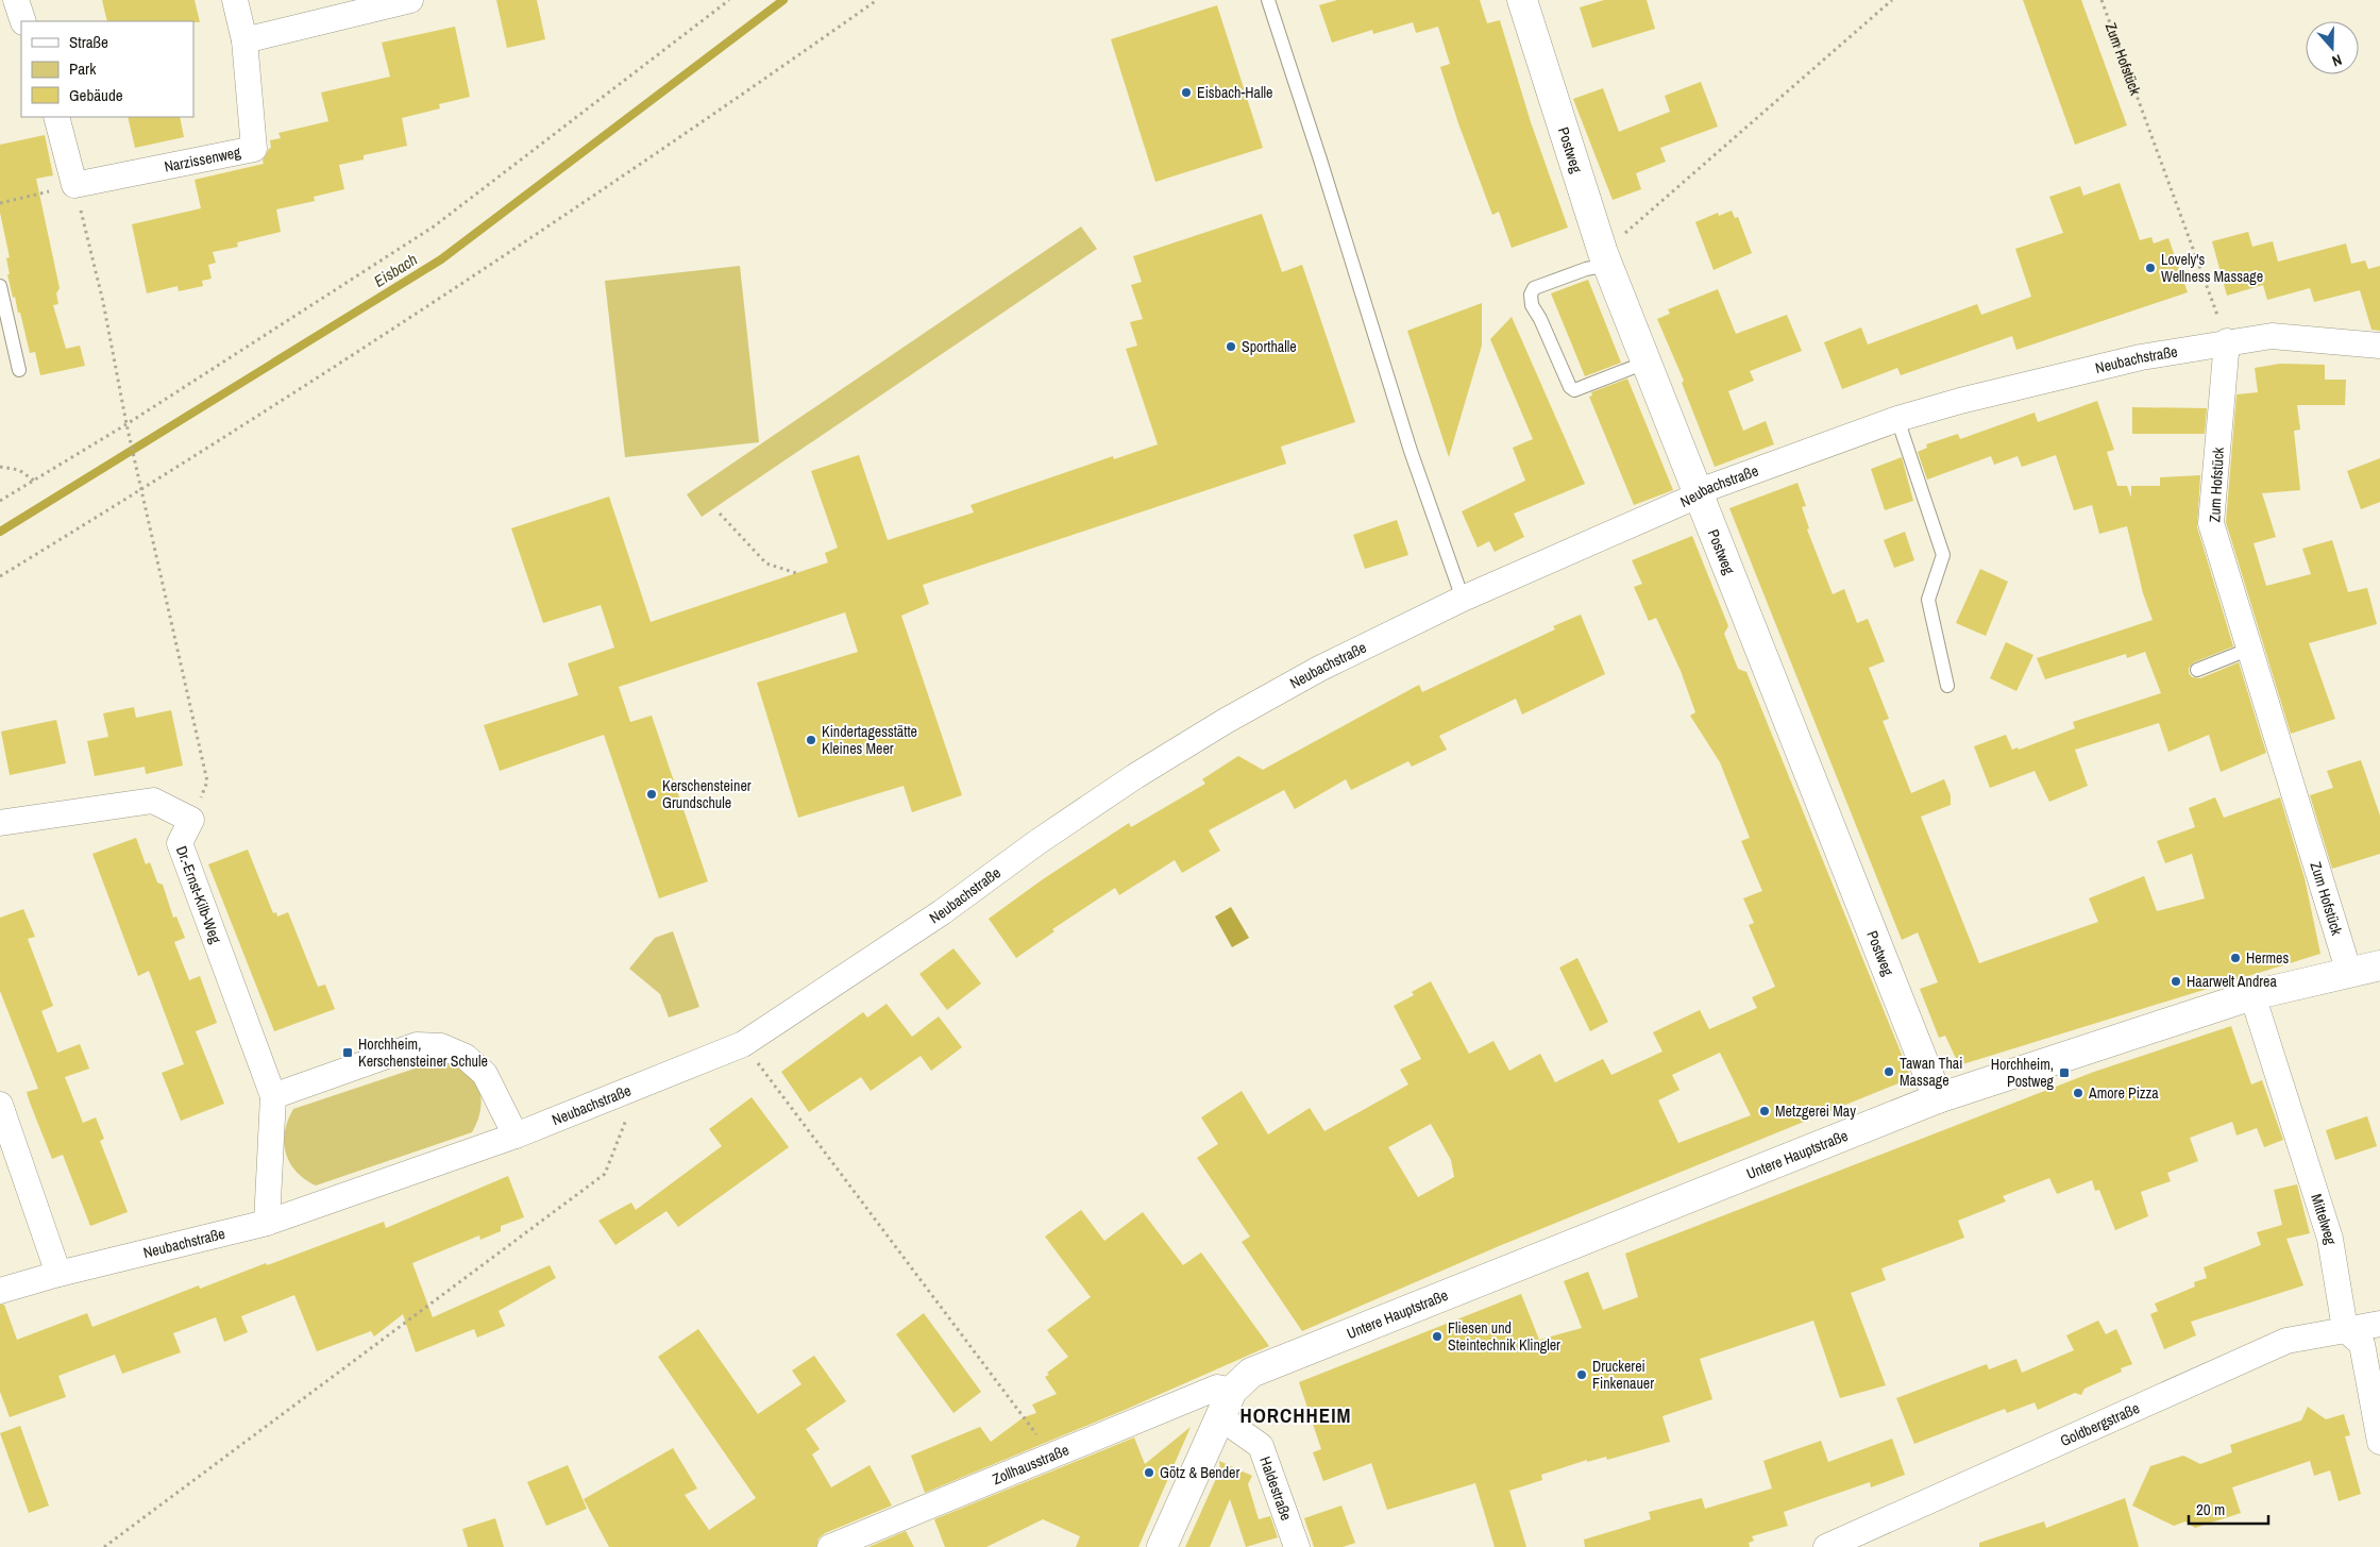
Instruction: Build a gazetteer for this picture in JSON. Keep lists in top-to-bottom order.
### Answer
{
  "streets": {
    "main road": ["Postweg", "Untere Hauptstraße"],
    "street": [
      "Zum Hofstück",
      "Narzissenweg",
      "Neubachstraße",
      "Dr.-Ernst-Kilb-Weg",
      "Mittelweg",
      "Goldbergstraße",
      "Zollhausstraße",
      "Haldestraße"
    ]
  },
  "crossings": [
    ["Zum Hofstück", "Neubachstraße"],
    ["Zum Hofstück", "Untere Hauptstraße"],
    ["Postweg", "Neubachstraße"],
    ["Postweg", "Untere Hauptstraße"],
    ["Neubachstraße", "Dr.-Ernst-Kilb-Weg"],
    ["Untere Hauptstraße", "Mittelweg"],
    ["Untere Hauptstraße", "Zollhausstraße"],
    ["Untere Hauptstraße", "Haldestraße"],
    ["Mittelweg", "Goldbergstraße"],
    ["Zollhausstraße", "Haldestraße"]
  ],
  "districts": ["HORCHHEIM"],
  "water": ["Eisbach"],
  "places": {
    "other": [
      "Eisbach-Halle",
      "Lovely's Wellness Massage",
      "Sporthalle",
      "Kindertagesstätte Kleines Meer",
      "Kerschensteiner Grundschule",
      "Hermes",
      "Haarwelt Andrea",
      "Tawan Thai Massage",
      "Amore Pizza",
      "Metzgerei May",
      "Fliesen und Steintechnik Klingler",
      "Druckerei Finkenauer",
      "Götz & Bender"
    ],
    "transit": ["Horchheim, Kerschensteiner Schule", "Horchheim, Postweg"]
  },
  "legend": ["Straße", "Park", "Gebäude"],
  "scale_bar": "20 m",
  "north": "bottom"
}
